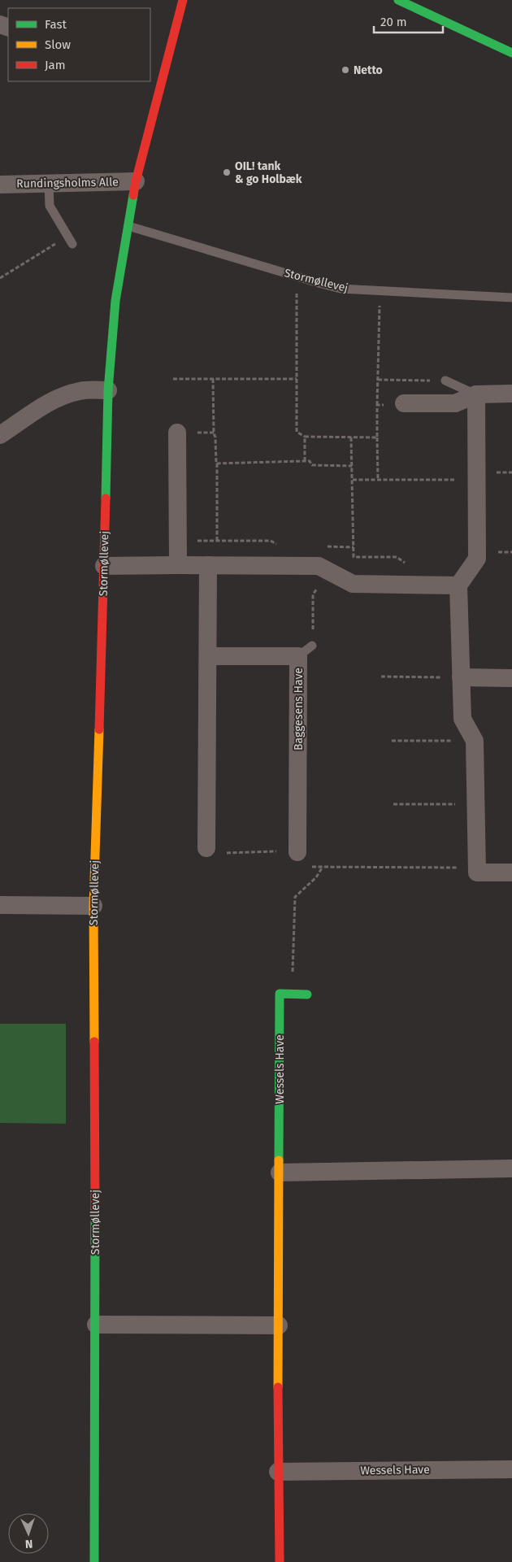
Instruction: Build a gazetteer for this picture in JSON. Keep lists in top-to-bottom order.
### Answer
{
  "streets": {
    "street": [
      "Rundingsholms Alle",
      "Stormøllevej",
      "Baggesens Have",
      "Wessels Have"
    ]
  },
  "crossings": [
    ["Rundingsholms Alle", "Stormøllevej"]
  ],
  "places": ["Netto", "OIL! tank & go Holbæk"],
  "legend": ["Fast", "Slow", "Jam"],
  "scale_bar": "20 m",
  "north": "bottom"
}
